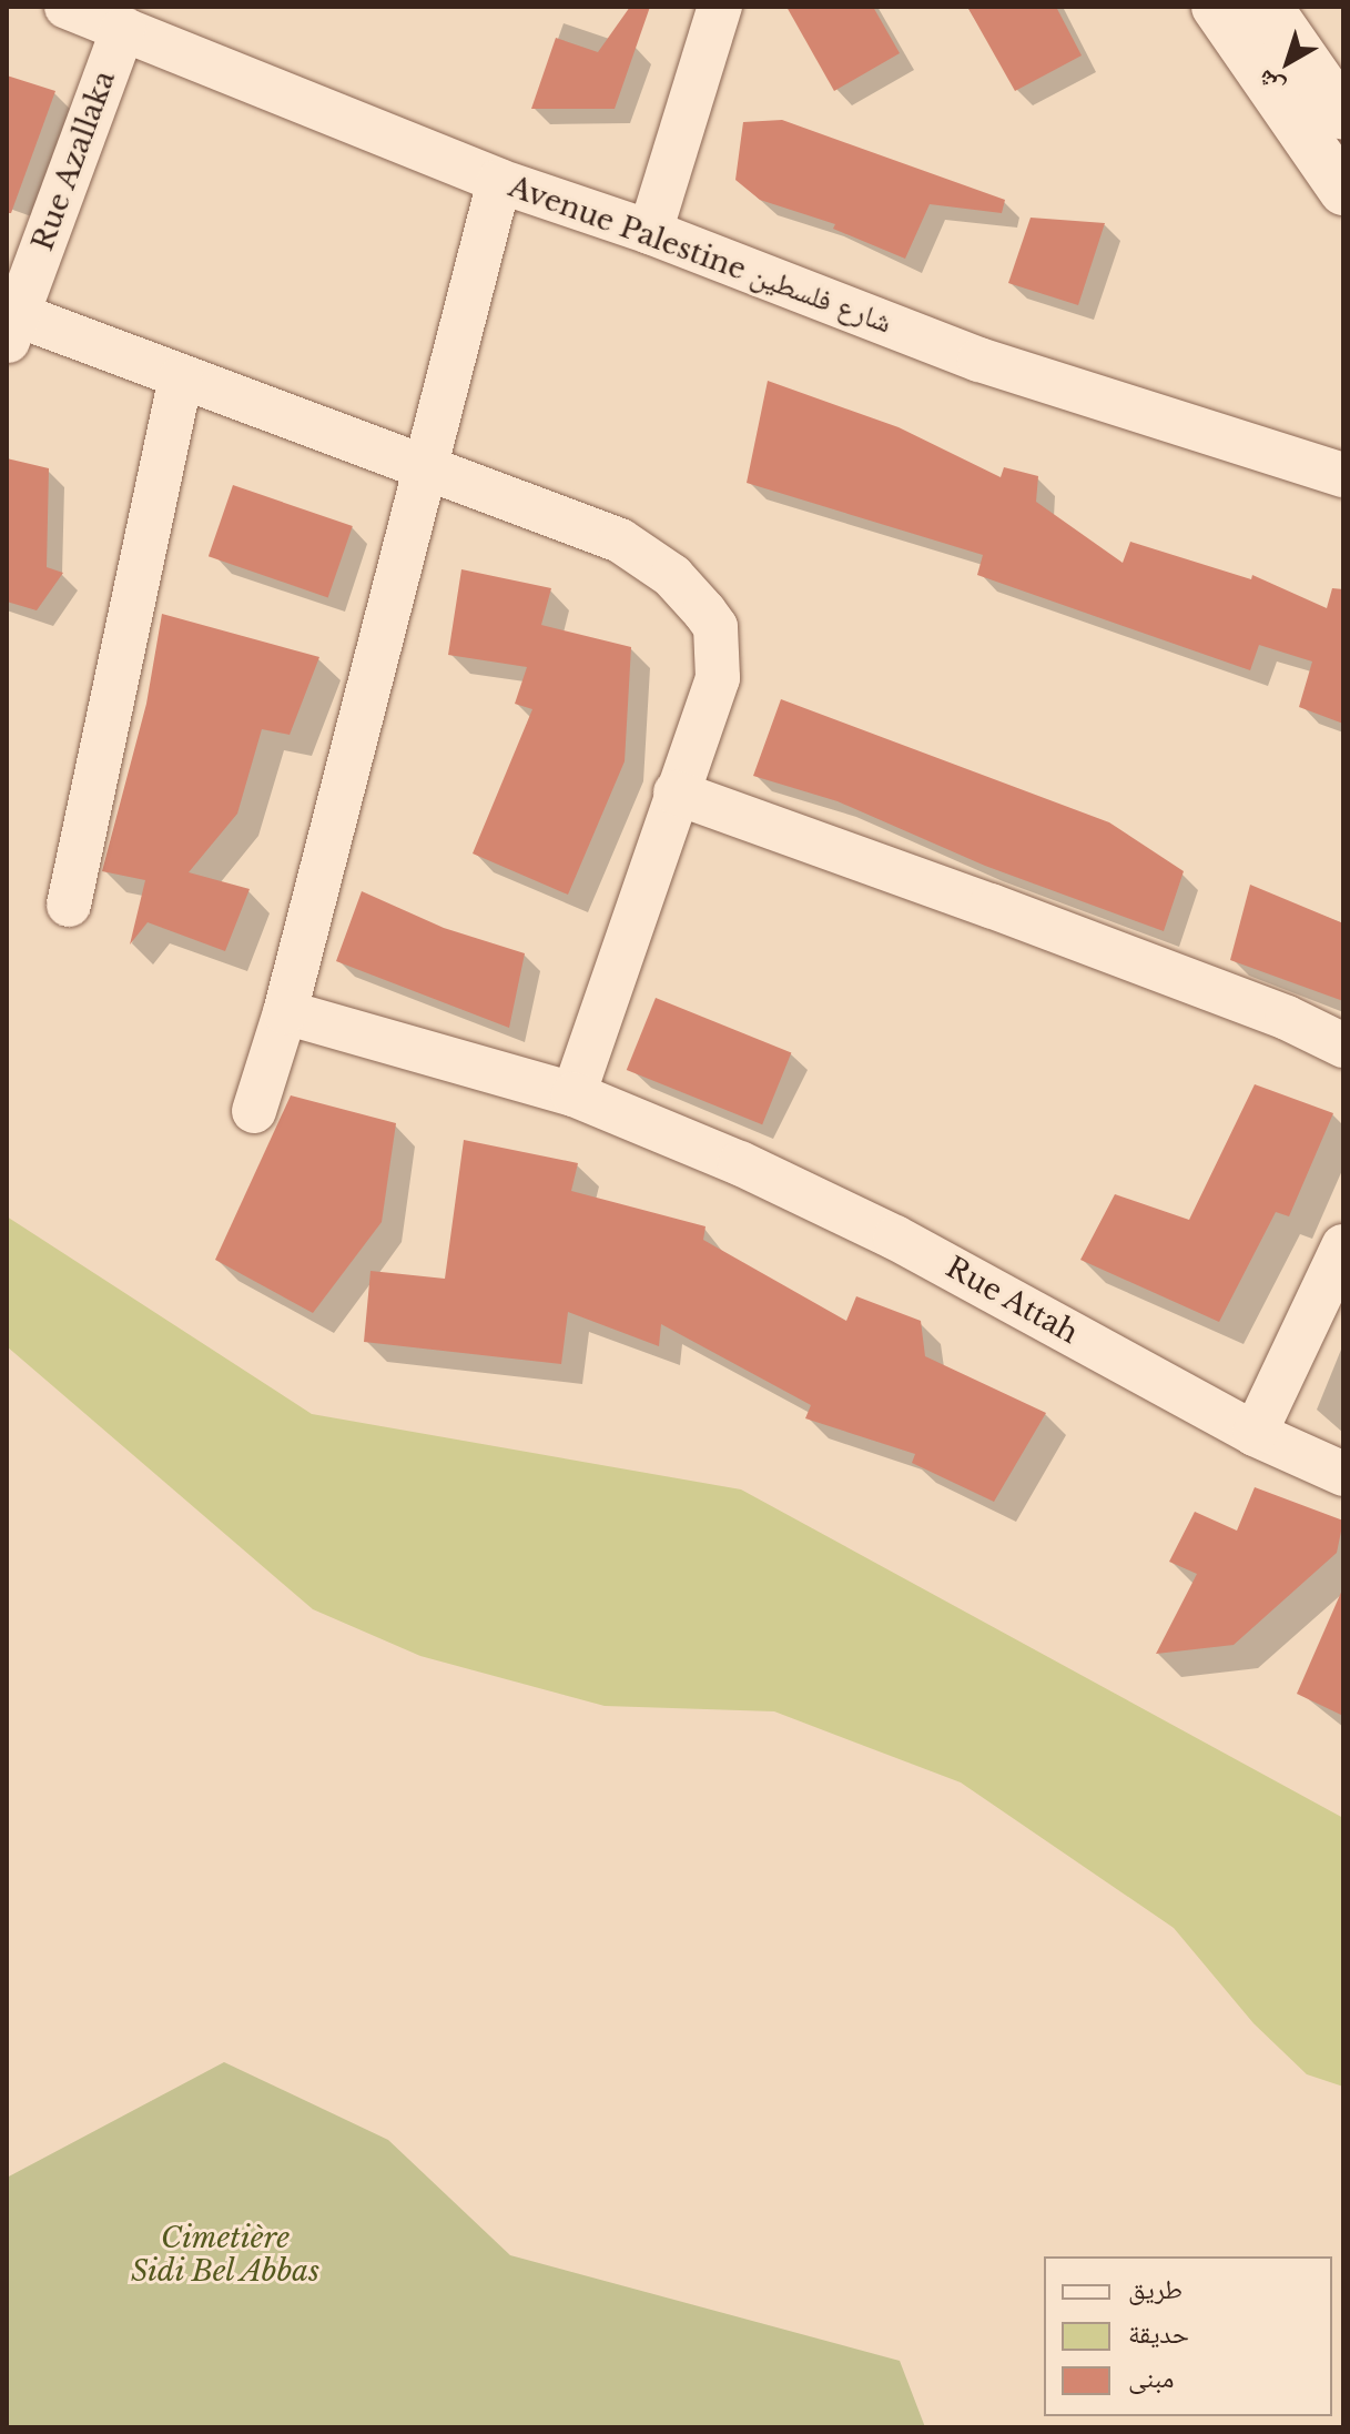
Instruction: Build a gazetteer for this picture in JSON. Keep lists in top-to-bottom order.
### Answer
{
  "streets": {
    "street": ["Rue Azallaka", "Avenue Palestine شارع فلسطين", "Rue Attah"]
  },
  "crossings": [
    ["Rue Azallaka", "Avenue Palestine شارع فلسطين"]
  ],
  "parks": ["Cimetière Sidi Bel Abbas"],
  "legend": ["طريق", "حديقة", "مبنى"],
  "north": "bottom left"
}
